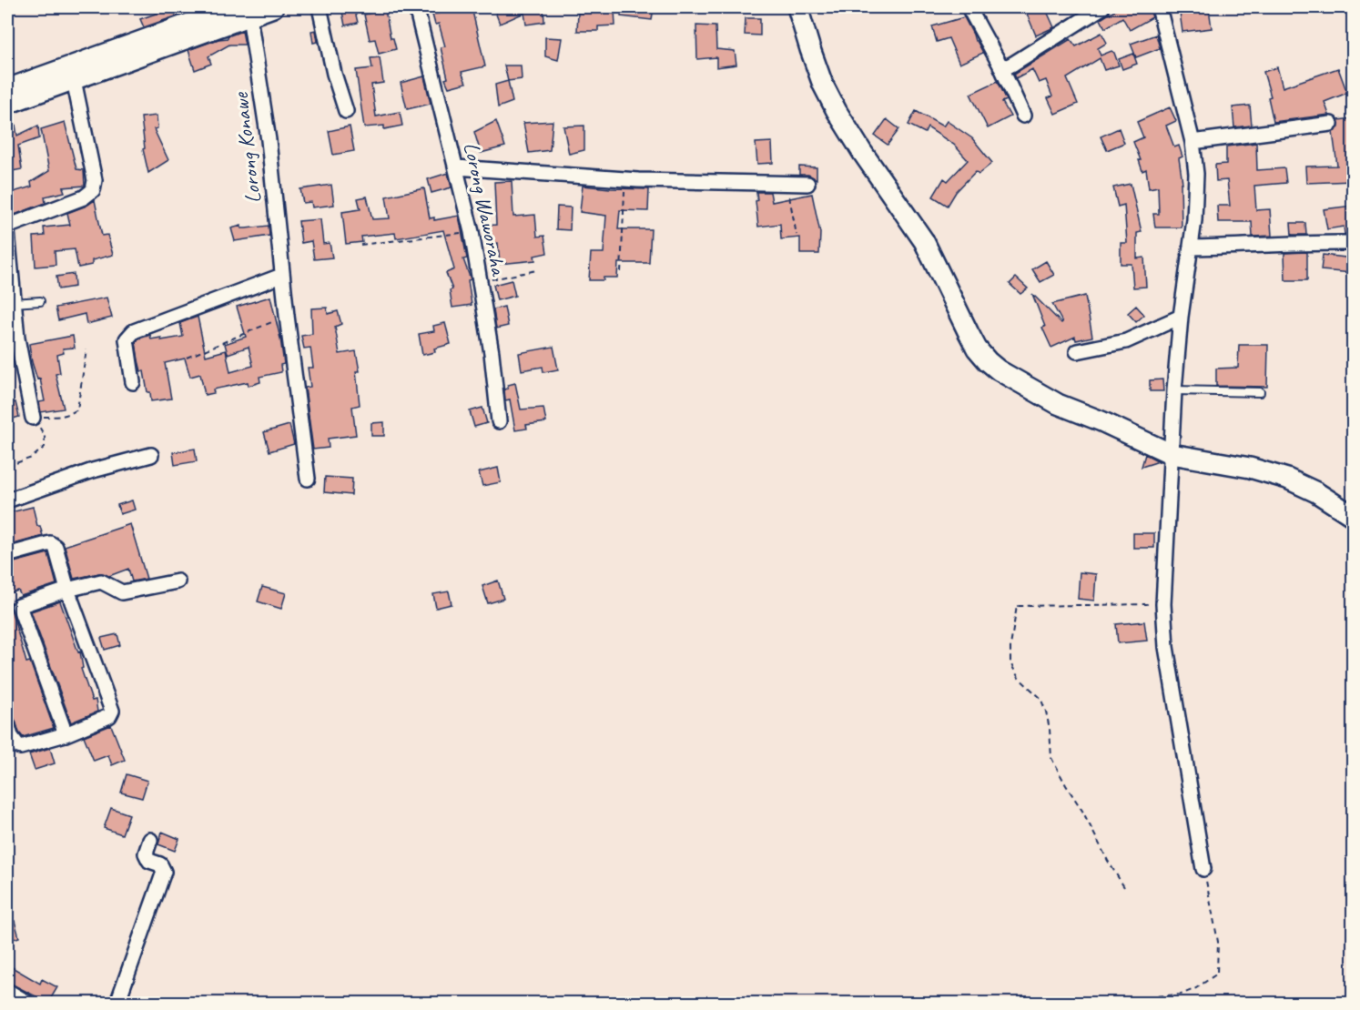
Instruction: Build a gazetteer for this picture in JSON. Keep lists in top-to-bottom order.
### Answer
{
  "streets": {
    "street": ["Lorong Konawe", "Lorong Waworaha"]
  }
}
